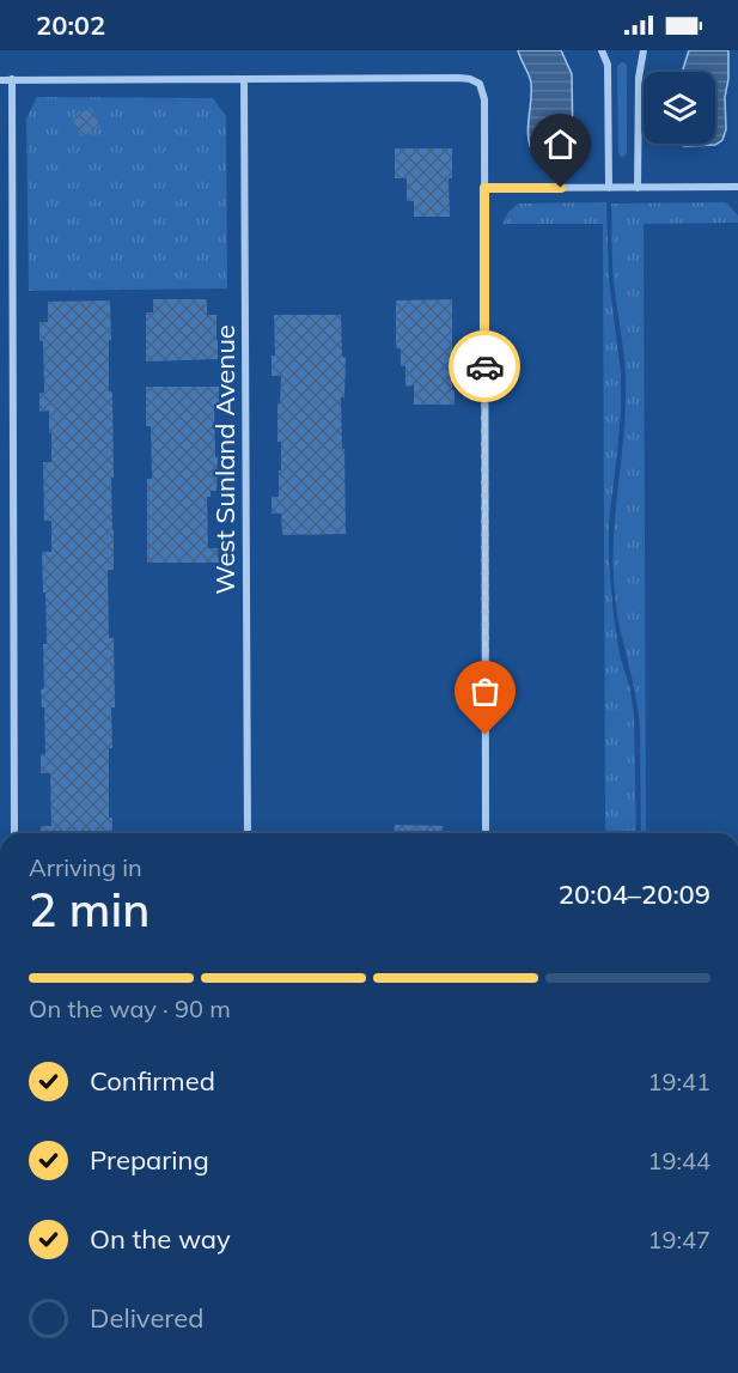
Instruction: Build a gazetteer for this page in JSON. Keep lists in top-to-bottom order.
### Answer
{
  "streets": {
    "street": ["West Sunland Avenue"]
  },
  "page": {
    "status": "20:02",
    "heading": ["2 min", "Arriving in", "20:04–20:09"],
    "bar": "On the way · 90 m",
    "list": [
      ["Confirmed", "19:41"],
      ["Preparing", "19:44"],
      ["On the way", "19:47"],
      "Delivered"
    ]
  }
}
